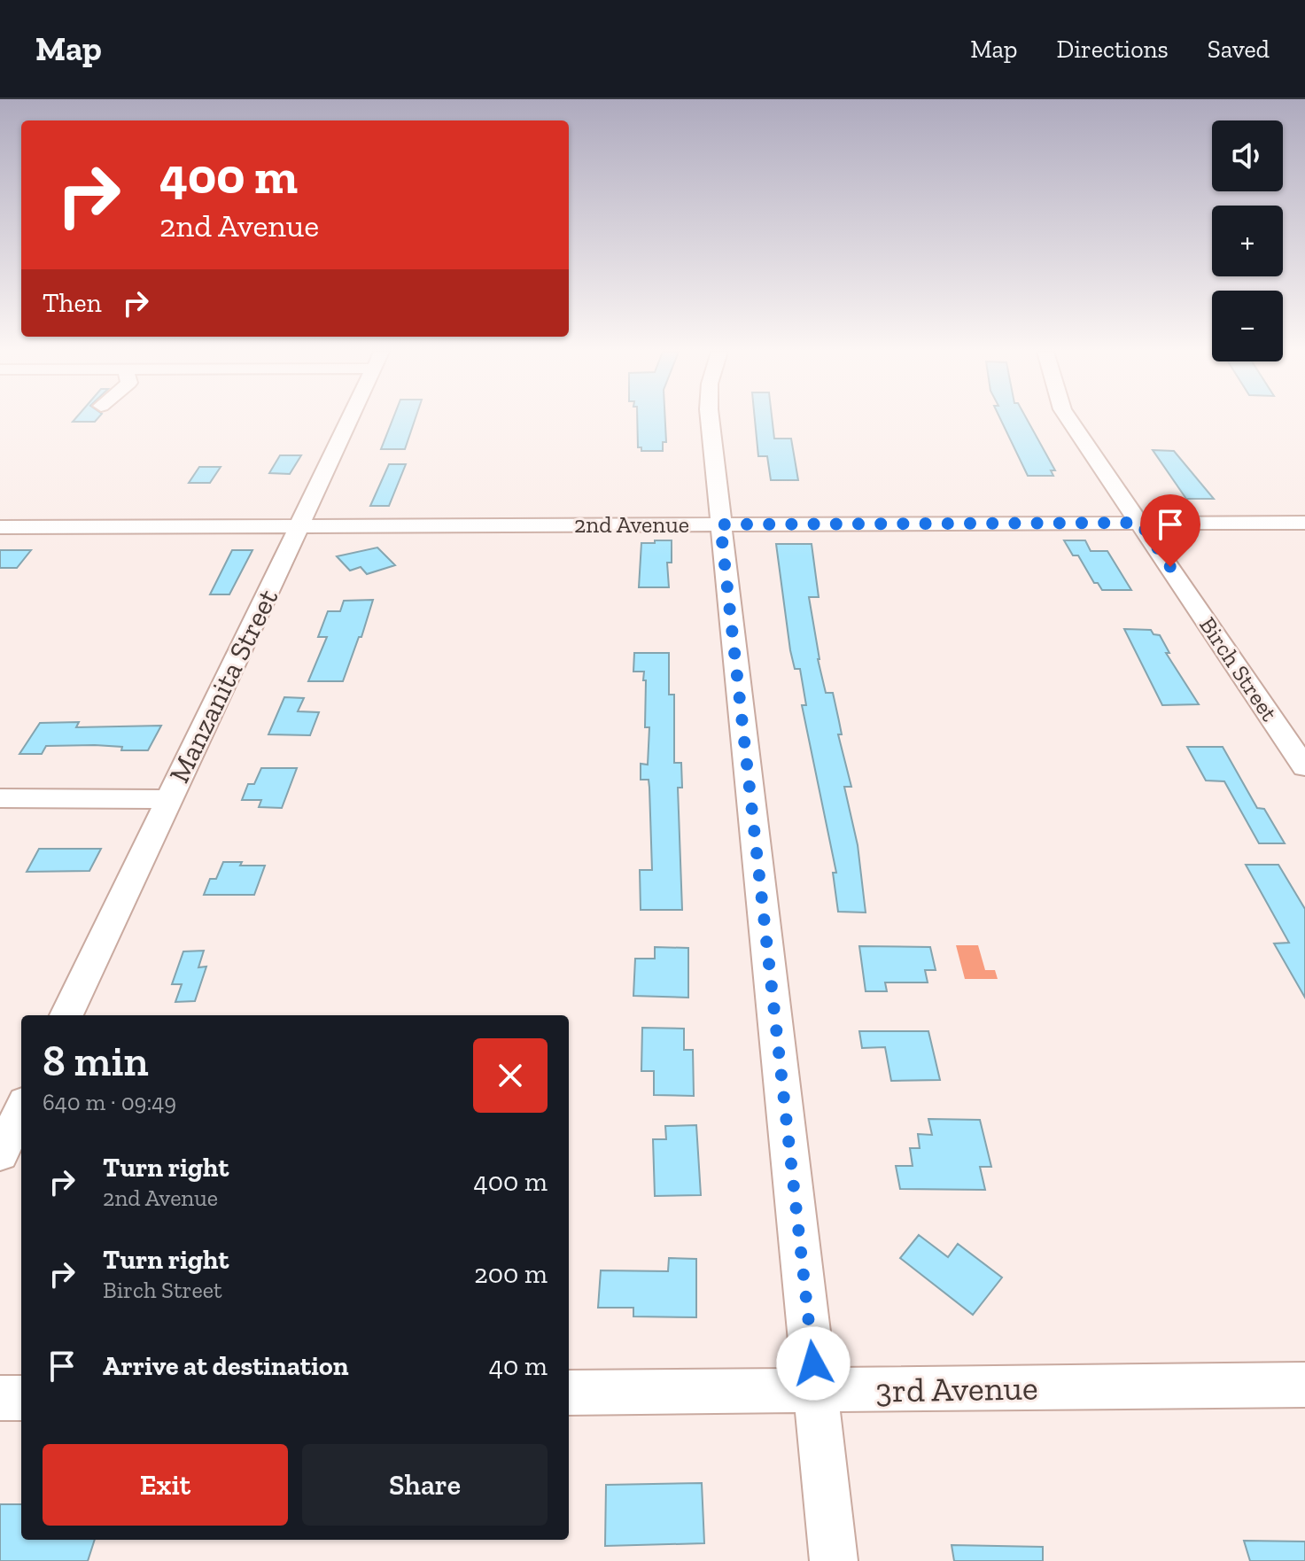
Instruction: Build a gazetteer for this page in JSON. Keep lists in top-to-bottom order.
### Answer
{
  "streets": {
    "street": [
      "2nd Avenue",
      "Birch Street",
      "Manzanita Street",
      "3rd Avenue"
    ]
  },
  "crossings": [
    ["2nd Avenue", "Birch Street"],
    ["2nd Avenue", "Manzanita Street"]
  ],
  "page": {
    "header": "Map",
    "nav": ["Map", "Directions", "Saved"],
    "map_buttons": ["+", "−"],
    "turn": ["400 m", "2nd Avenue"],
    "then": "Then",
    "heading": ["8 min", "640 m · 09:49"],
    "list": [
      {
        "name": "Turn right",
        "note": "2nd Avenue",
        "value": "400 m"
      },
      {
        "name": "Turn right",
        "note": "Birch Street",
        "value": "200 m"
      },
      {
        "name": "Arrive at destination",
        "value": "40 m"
      }
    ],
    "buttons": ["Exit", "Share"]
  }
}
